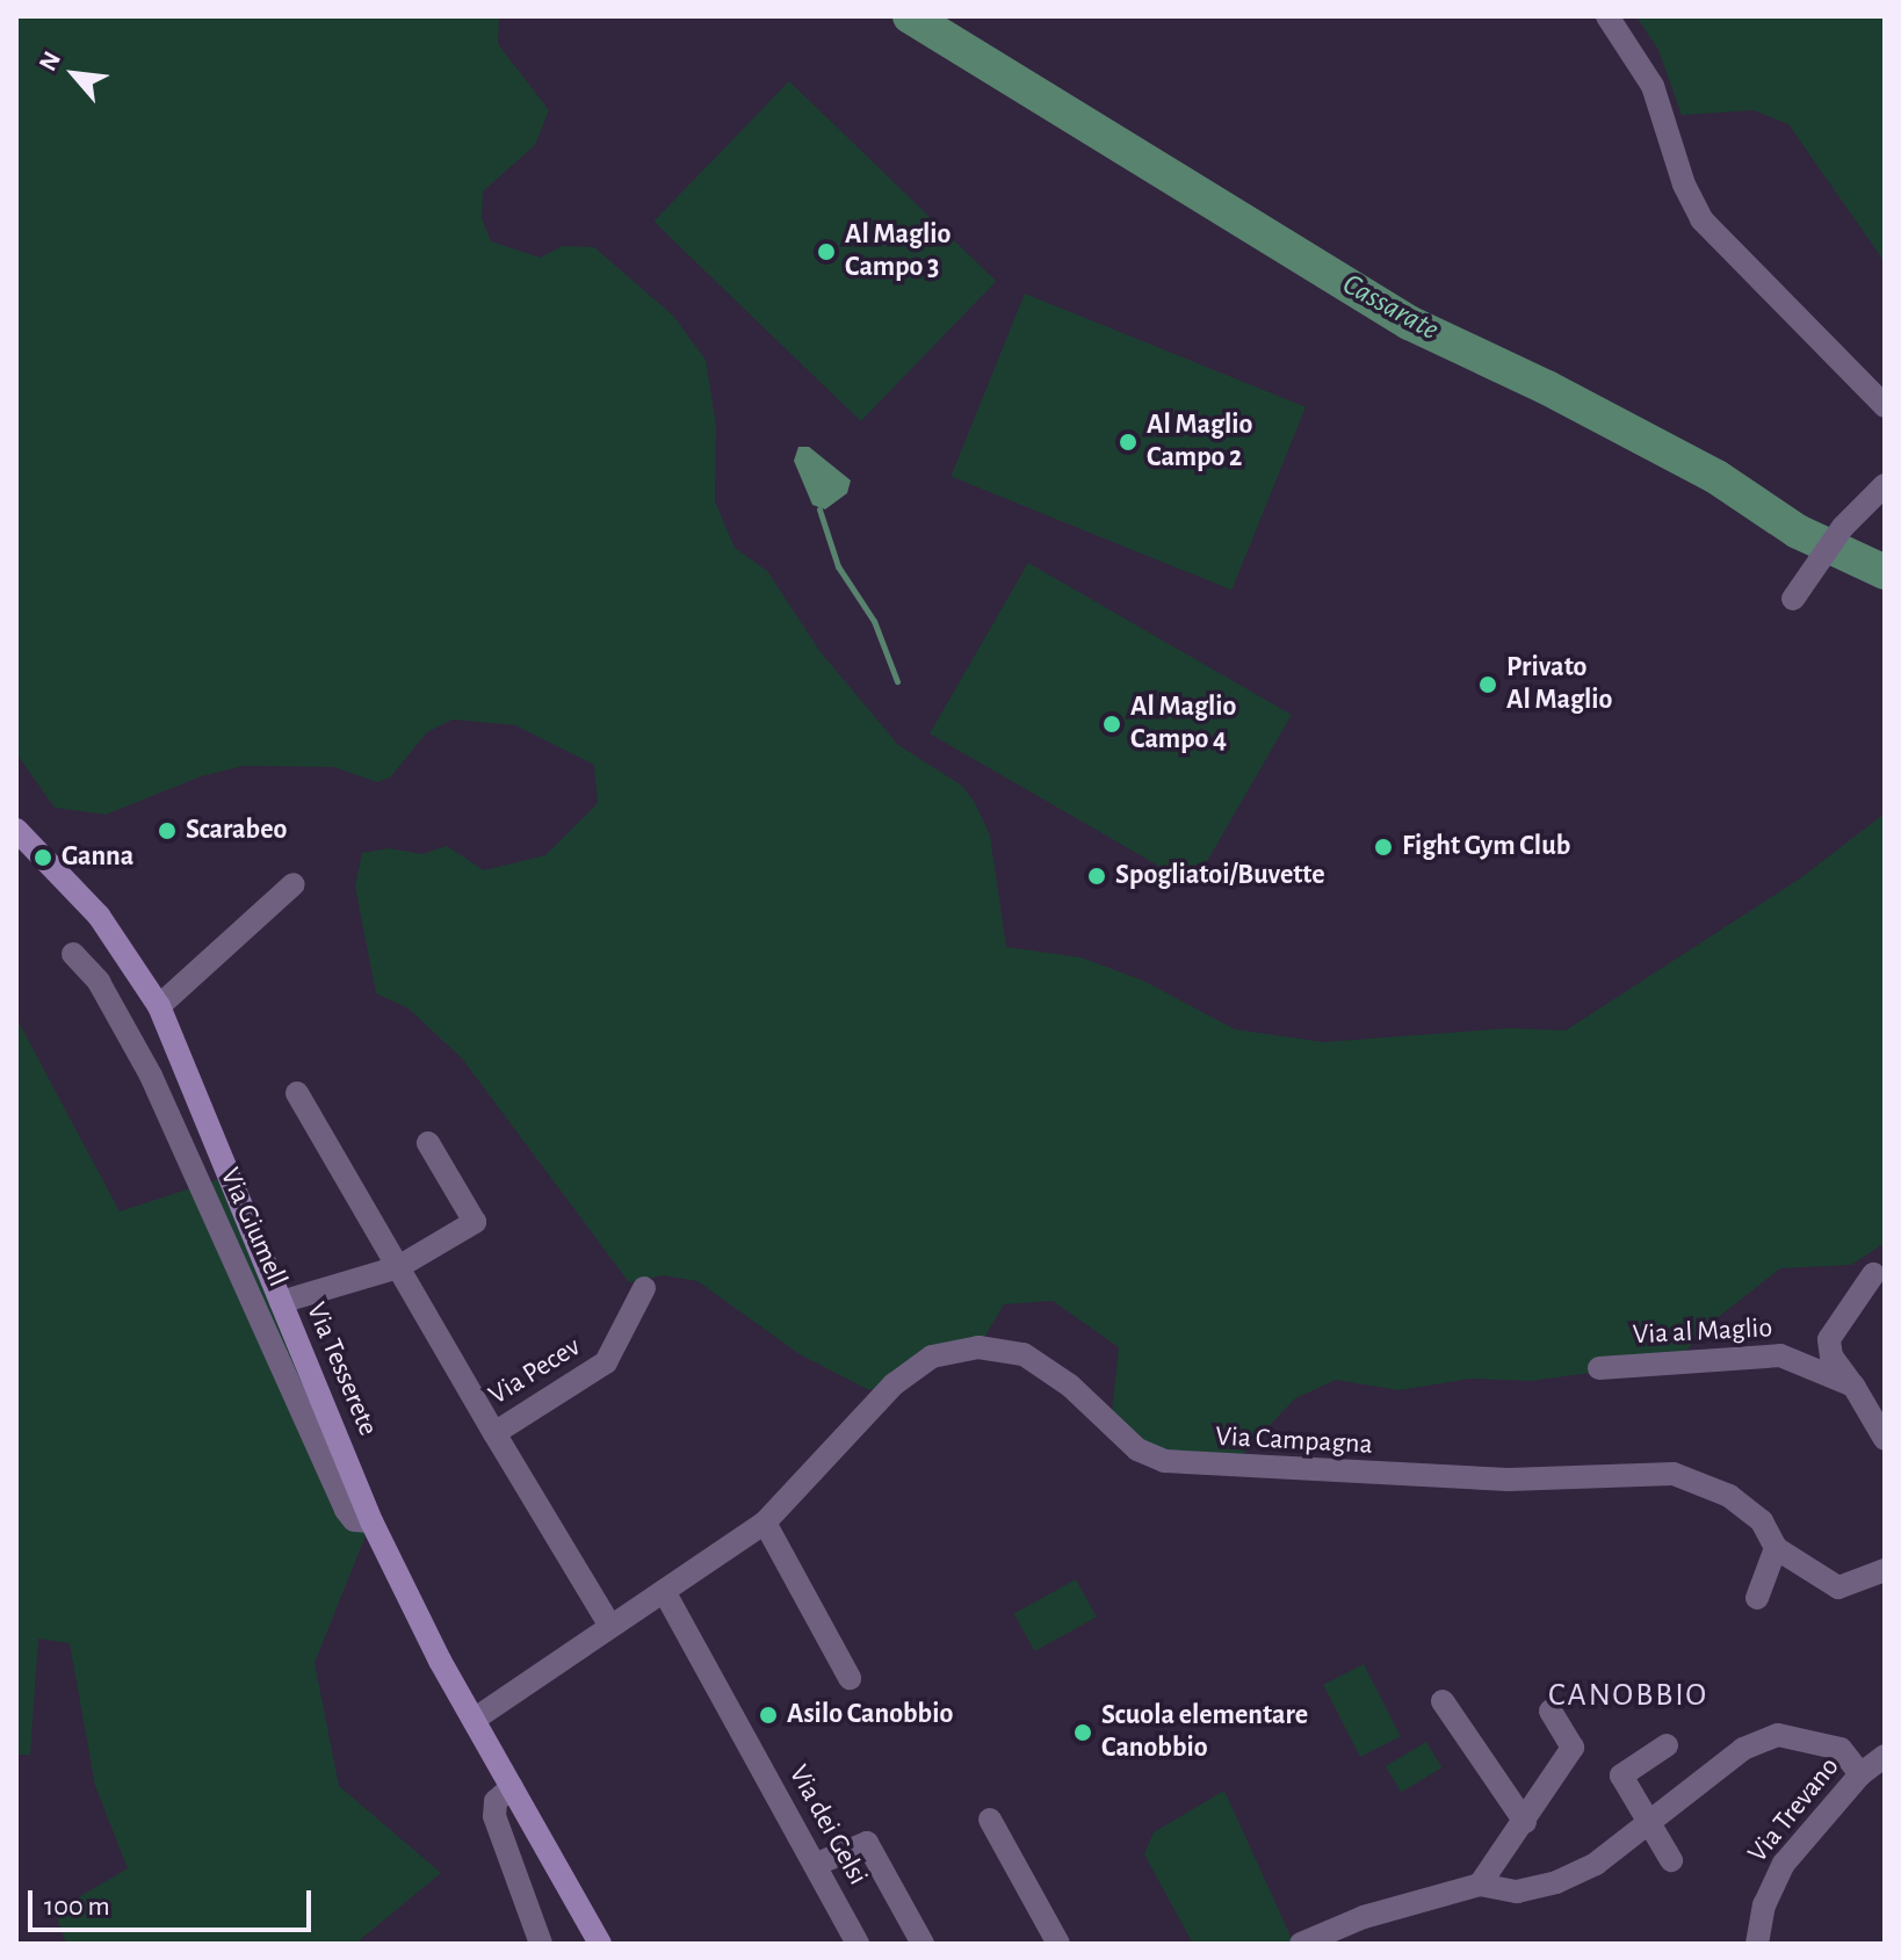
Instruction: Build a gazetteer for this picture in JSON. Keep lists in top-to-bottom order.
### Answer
{
  "streets": {
    "main road": ["Via Tesserete"],
    "street": [
      "Via Giumell",
      "Via al Maglio",
      "Via Pecev",
      "Via Campagna",
      "Via Trevano",
      "Via dei Gelsi"
    ]
  },
  "crossings": [
    ["Via Giumell", "Via Tesserete"],
    ["Via Tesserete", "Via Campagna"],
    ["Via Campagna", "Via dei Gelsi"]
  ],
  "districts": ["CANOBBIO"],
  "water": ["Cassarate"],
  "places": [
    "Al Maglio Campo 3",
    "Al Maglio Campo 2",
    "Privato Al Maglio",
    "Al Maglio Campo 4",
    "Scarabeo",
    "Fight Gym Club",
    "Ganna",
    "Spogliatoi/Buvette",
    "Asilo Canobbio",
    "Scuola elementare Canobbio"
  ],
  "scale_bar": "100 m",
  "north": "top left"
}
